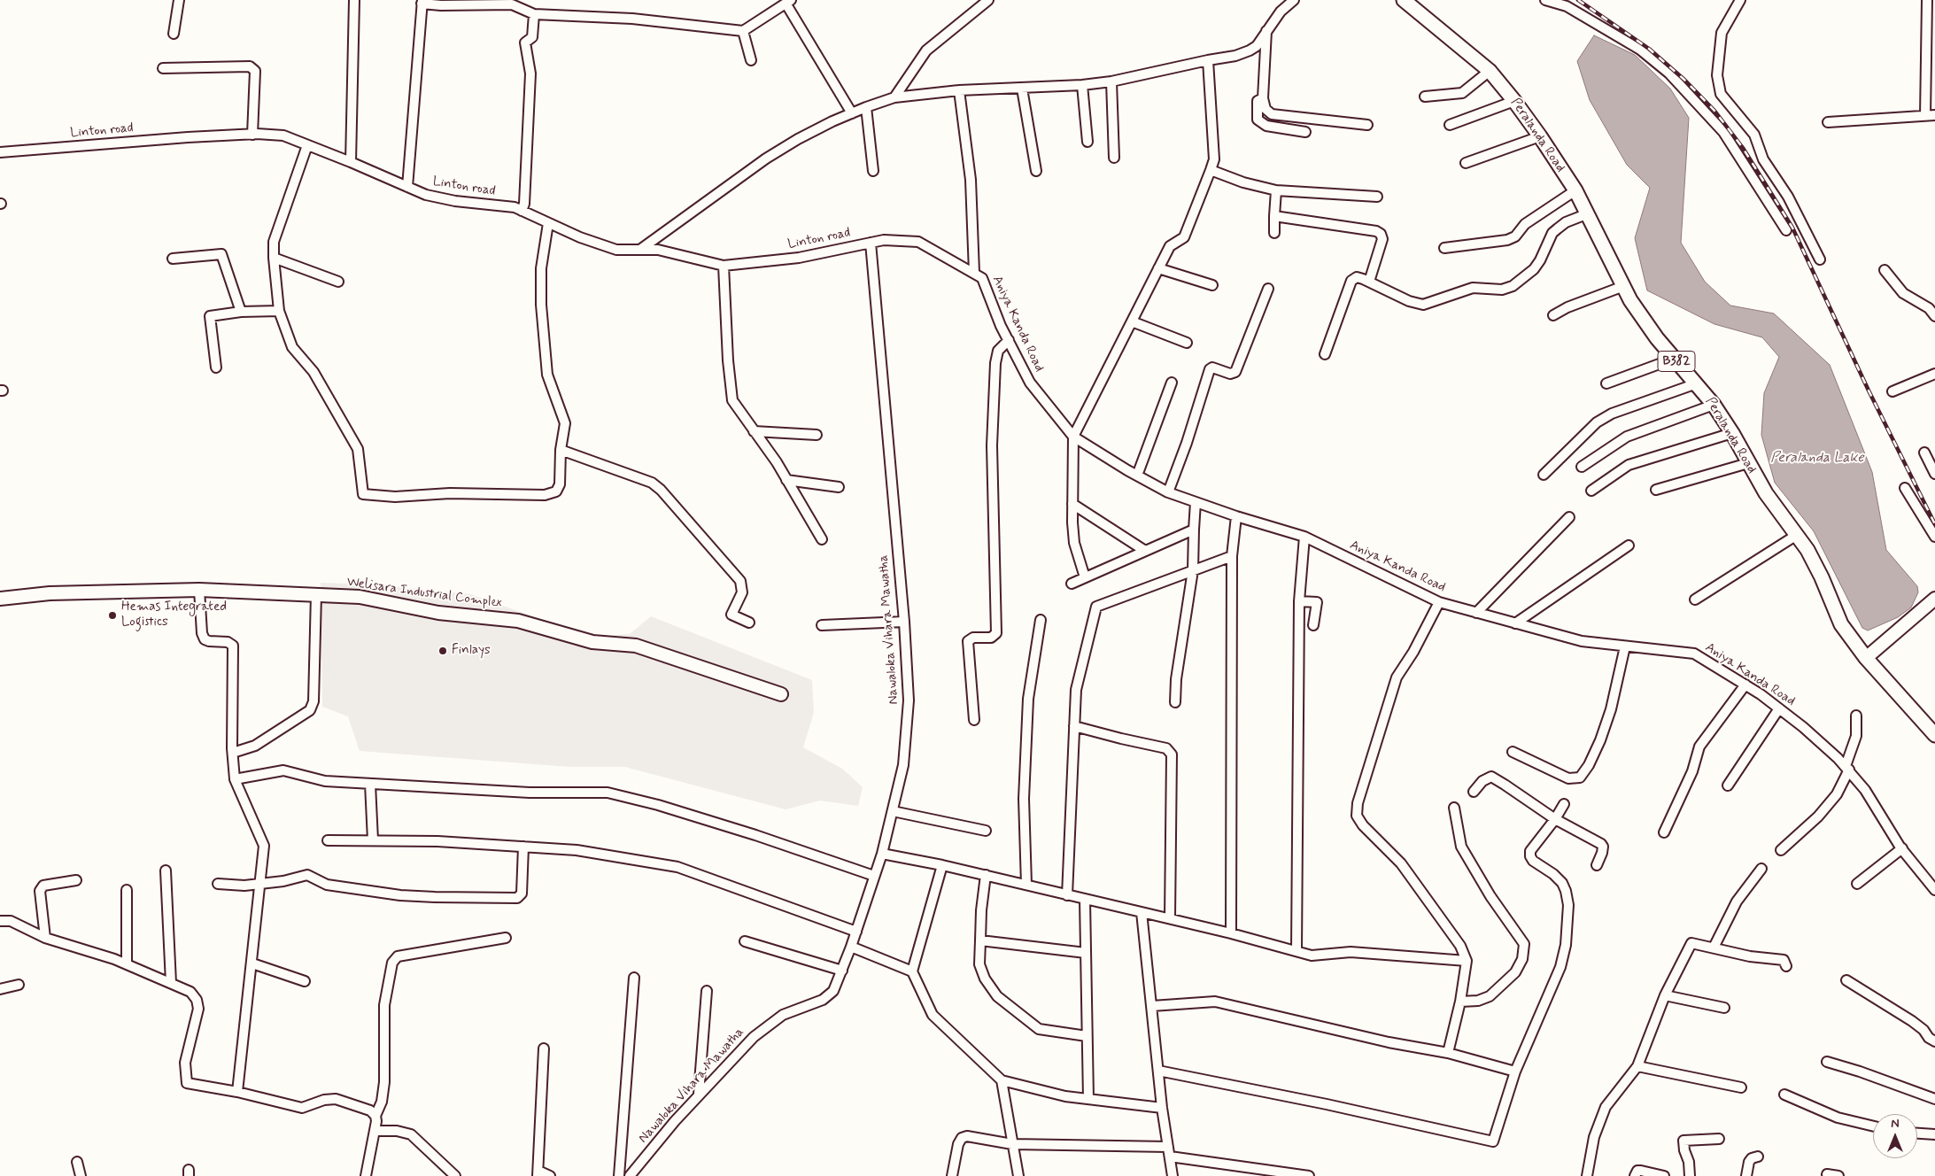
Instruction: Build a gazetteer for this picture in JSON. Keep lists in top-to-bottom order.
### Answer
{
  "streets": {
    "main road": ["Peralanda Road", "B382"],
    "street": [
      "Linton road",
      "Aniya Kanda Road",
      "Welisara Industrial Complex",
      "Nawaloka Vihara Mawatha"
    ]
  },
  "crossings": [
    ["Linton road", "Aniya Kanda Road"],
    ["Linton road", "Nawaloka Vihara Mawatha"],
    ["Aniya Kanda Road", "Nawaloka Vihara Mawatha"]
  ],
  "water": ["Peralanda Lake"],
  "places": ["Hemas Integrated Logistics", "Finlays"],
  "north": "top"
}
